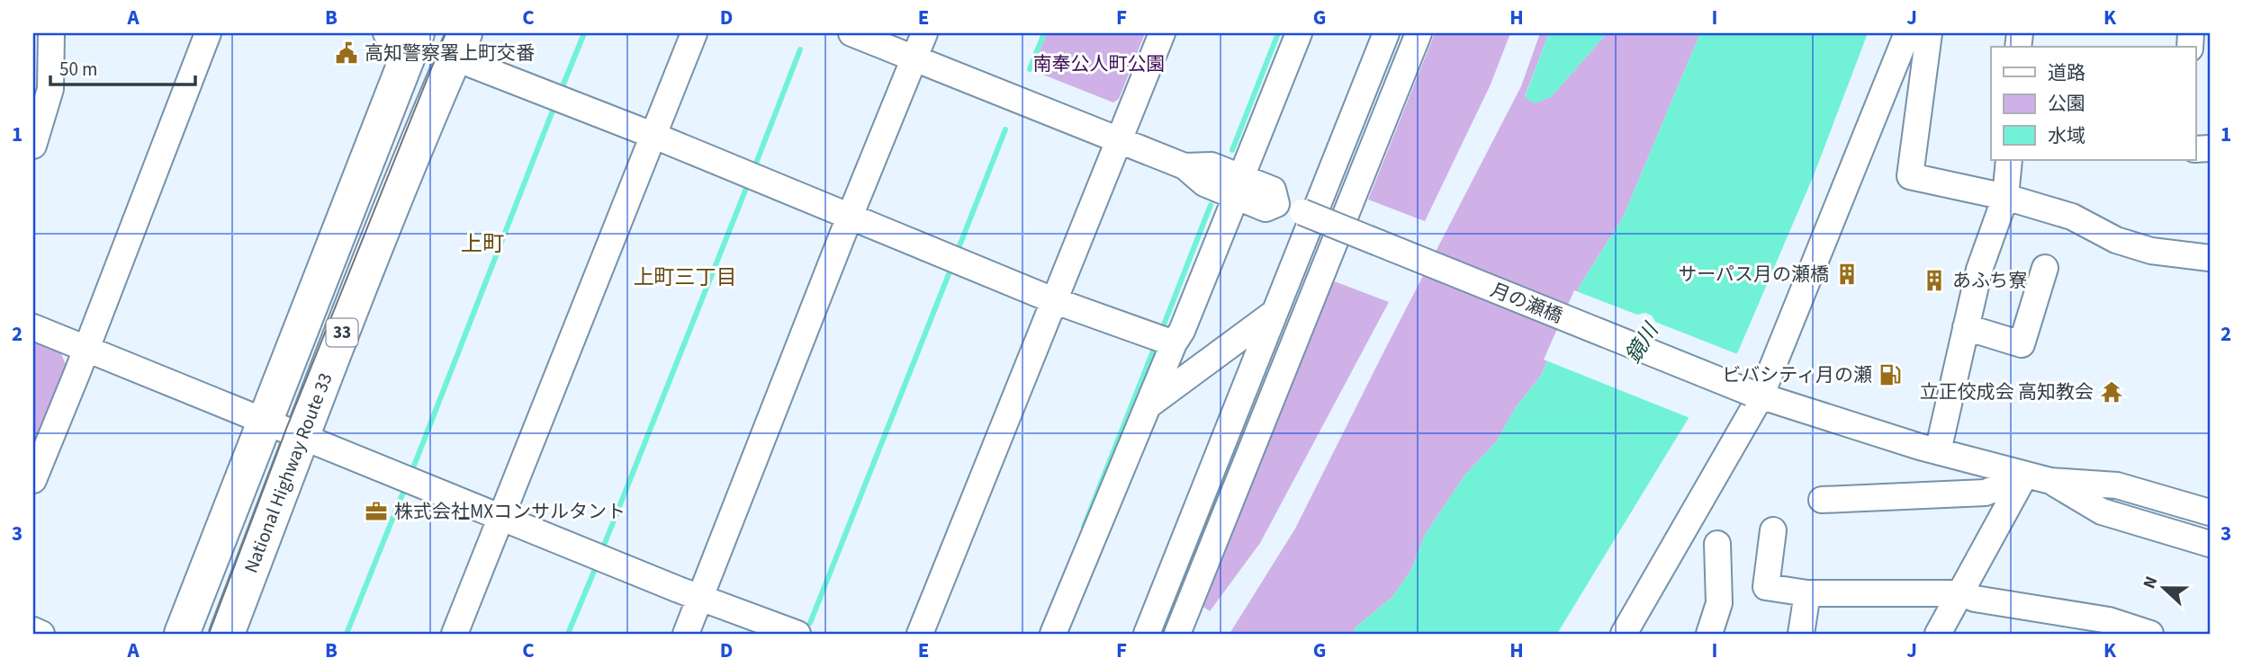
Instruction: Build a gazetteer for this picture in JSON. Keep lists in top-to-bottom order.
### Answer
{
  "streets": {
    "highway": ["33", "National Highway Route 33"],
    "street": ["月の瀬橋"]
  },
  "districts": ["上町", "上町三丁目"],
  "water": ["鏡川"],
  "parks": ["南奉公人町公園"],
  "places": {
    "public building": ["高知警察署上町交番"],
    "building": ["サーパス月の瀬橋", "あふち寮"],
    "fuel station": ["ビバシティ月の瀬"],
    "temple": ["立正佼成会 高知教会"],
    "office": ["株式会社MXコンサルタント"]
  },
  "legend": ["道路", "公園", "水域"],
  "scale_bar": "50 m",
  "north": "left",
  "grid": {
    "columns": [
      "A",
      "B",
      "C",
      "D",
      "E",
      "F",
      "G",
      "H",
      "I",
      "J",
      "K"
    ],
    "rows": ["1", "2", "3"]
  }
}
